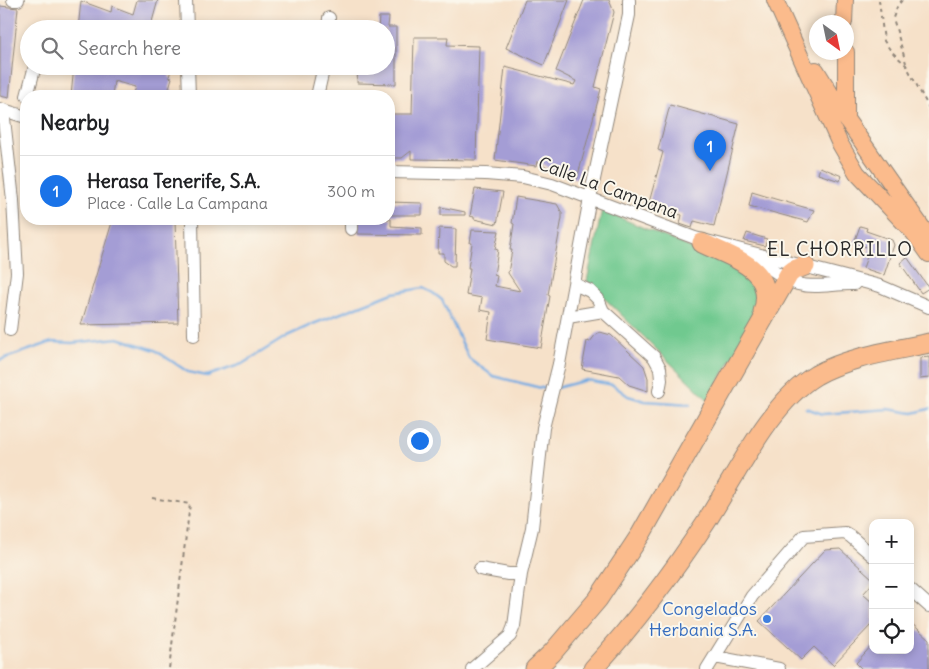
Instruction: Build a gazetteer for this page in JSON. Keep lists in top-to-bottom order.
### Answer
{
  "streets": {
    "street": ["Calle La Campana"]
  },
  "districts": ["EL CHORRILLO"],
  "places": ["Congelados Herbania S.A."],
  "north": "bottom right",
  "page": {
    "search": "Search here",
    "heading": "Nearby",
    "pins": "1",
    "list": [
      {
        "mark": "1",
        "name": "Herasa Tenerife, S.A.",
        "note": "Place · Calle La Campana",
        "value": "300 m"
      }
    ],
    "map_buttons": ["+", "−"]
  }
}
